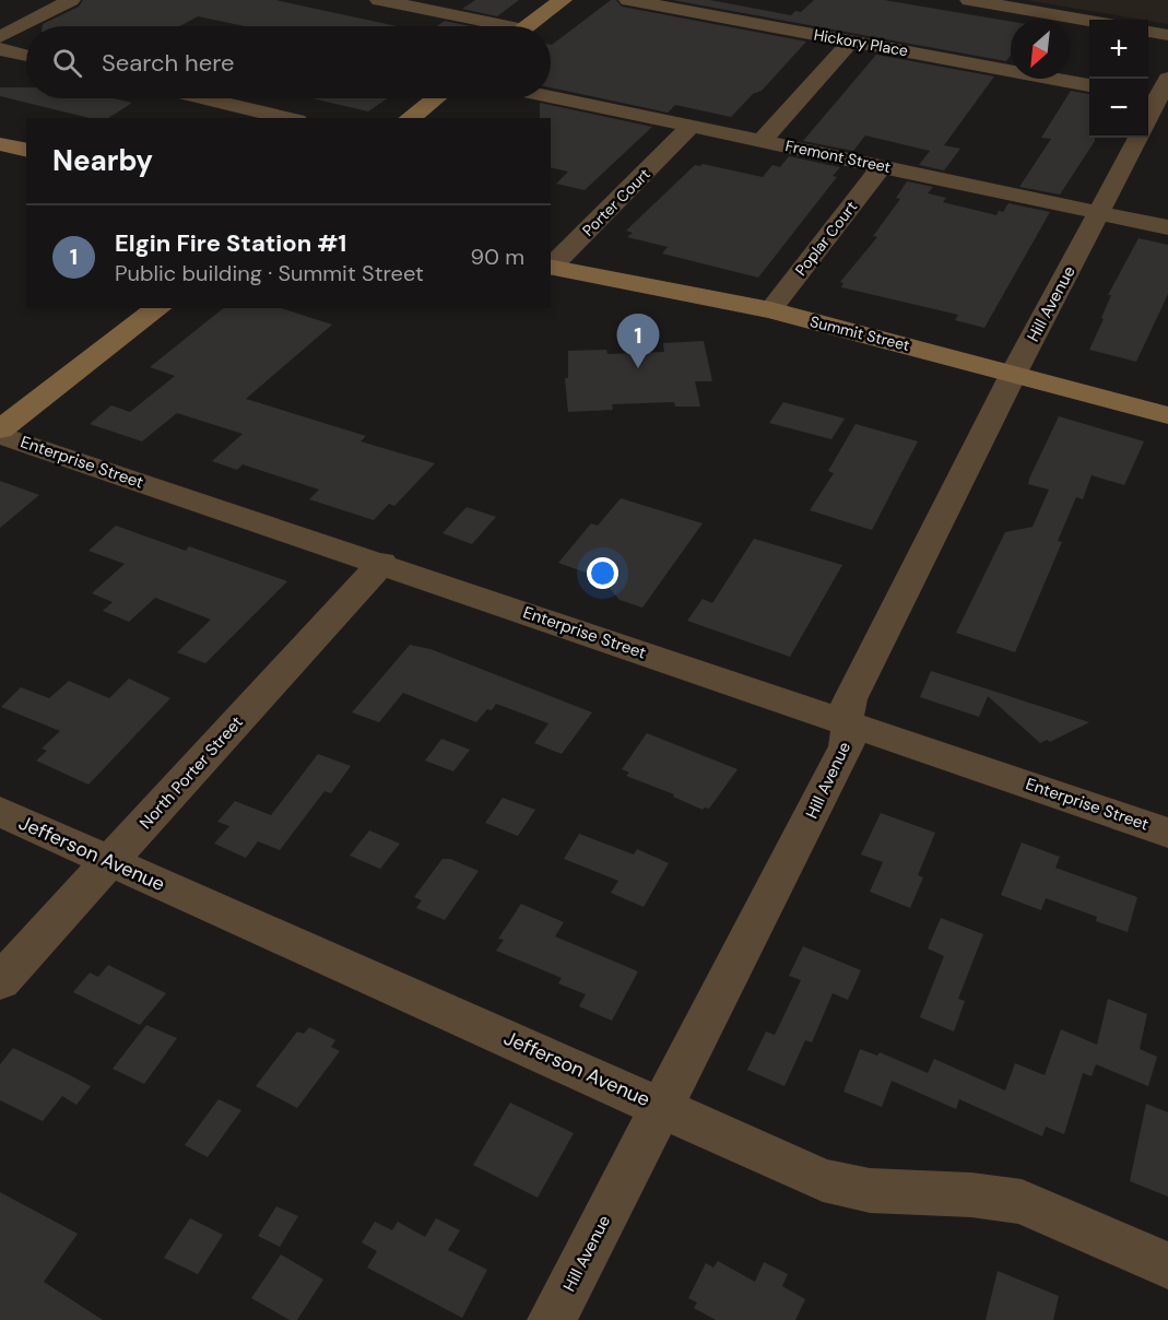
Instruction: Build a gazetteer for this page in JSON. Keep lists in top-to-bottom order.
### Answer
{
  "streets": {
    "main road": ["Summit Street"],
    "street": [
      "Hickory Place",
      "Fremont Street",
      "Porter Court",
      "Poplar Court",
      "Hill Avenue",
      "Enterprise Street",
      "North Porter Street",
      "Jefferson Avenue"
    ]
  },
  "crossings": [
    ["Fremont Street", "Porter Court"],
    ["Fremont Street", "Poplar Court"],
    ["Fremont Street", "Hill Avenue"],
    ["Poplar Court", "Summit Street"],
    ["Hill Avenue", "Summit Street"],
    ["Hill Avenue", "Enterprise Street"],
    ["Hill Avenue", "Jefferson Avenue"],
    ["Enterprise Street", "North Porter Street"],
    ["North Porter Street", "Jefferson Avenue"]
  ],
  "north": "bottom left",
  "page": {
    "map_buttons": ["+", "−"],
    "search": "Search here",
    "heading": "Nearby",
    "list": [
      {
        "mark": "1",
        "name": "Elgin Fire Station #1",
        "note": "Public building · Summit Street",
        "value": "90 m"
      }
    ],
    "pins": "1"
  }
}
